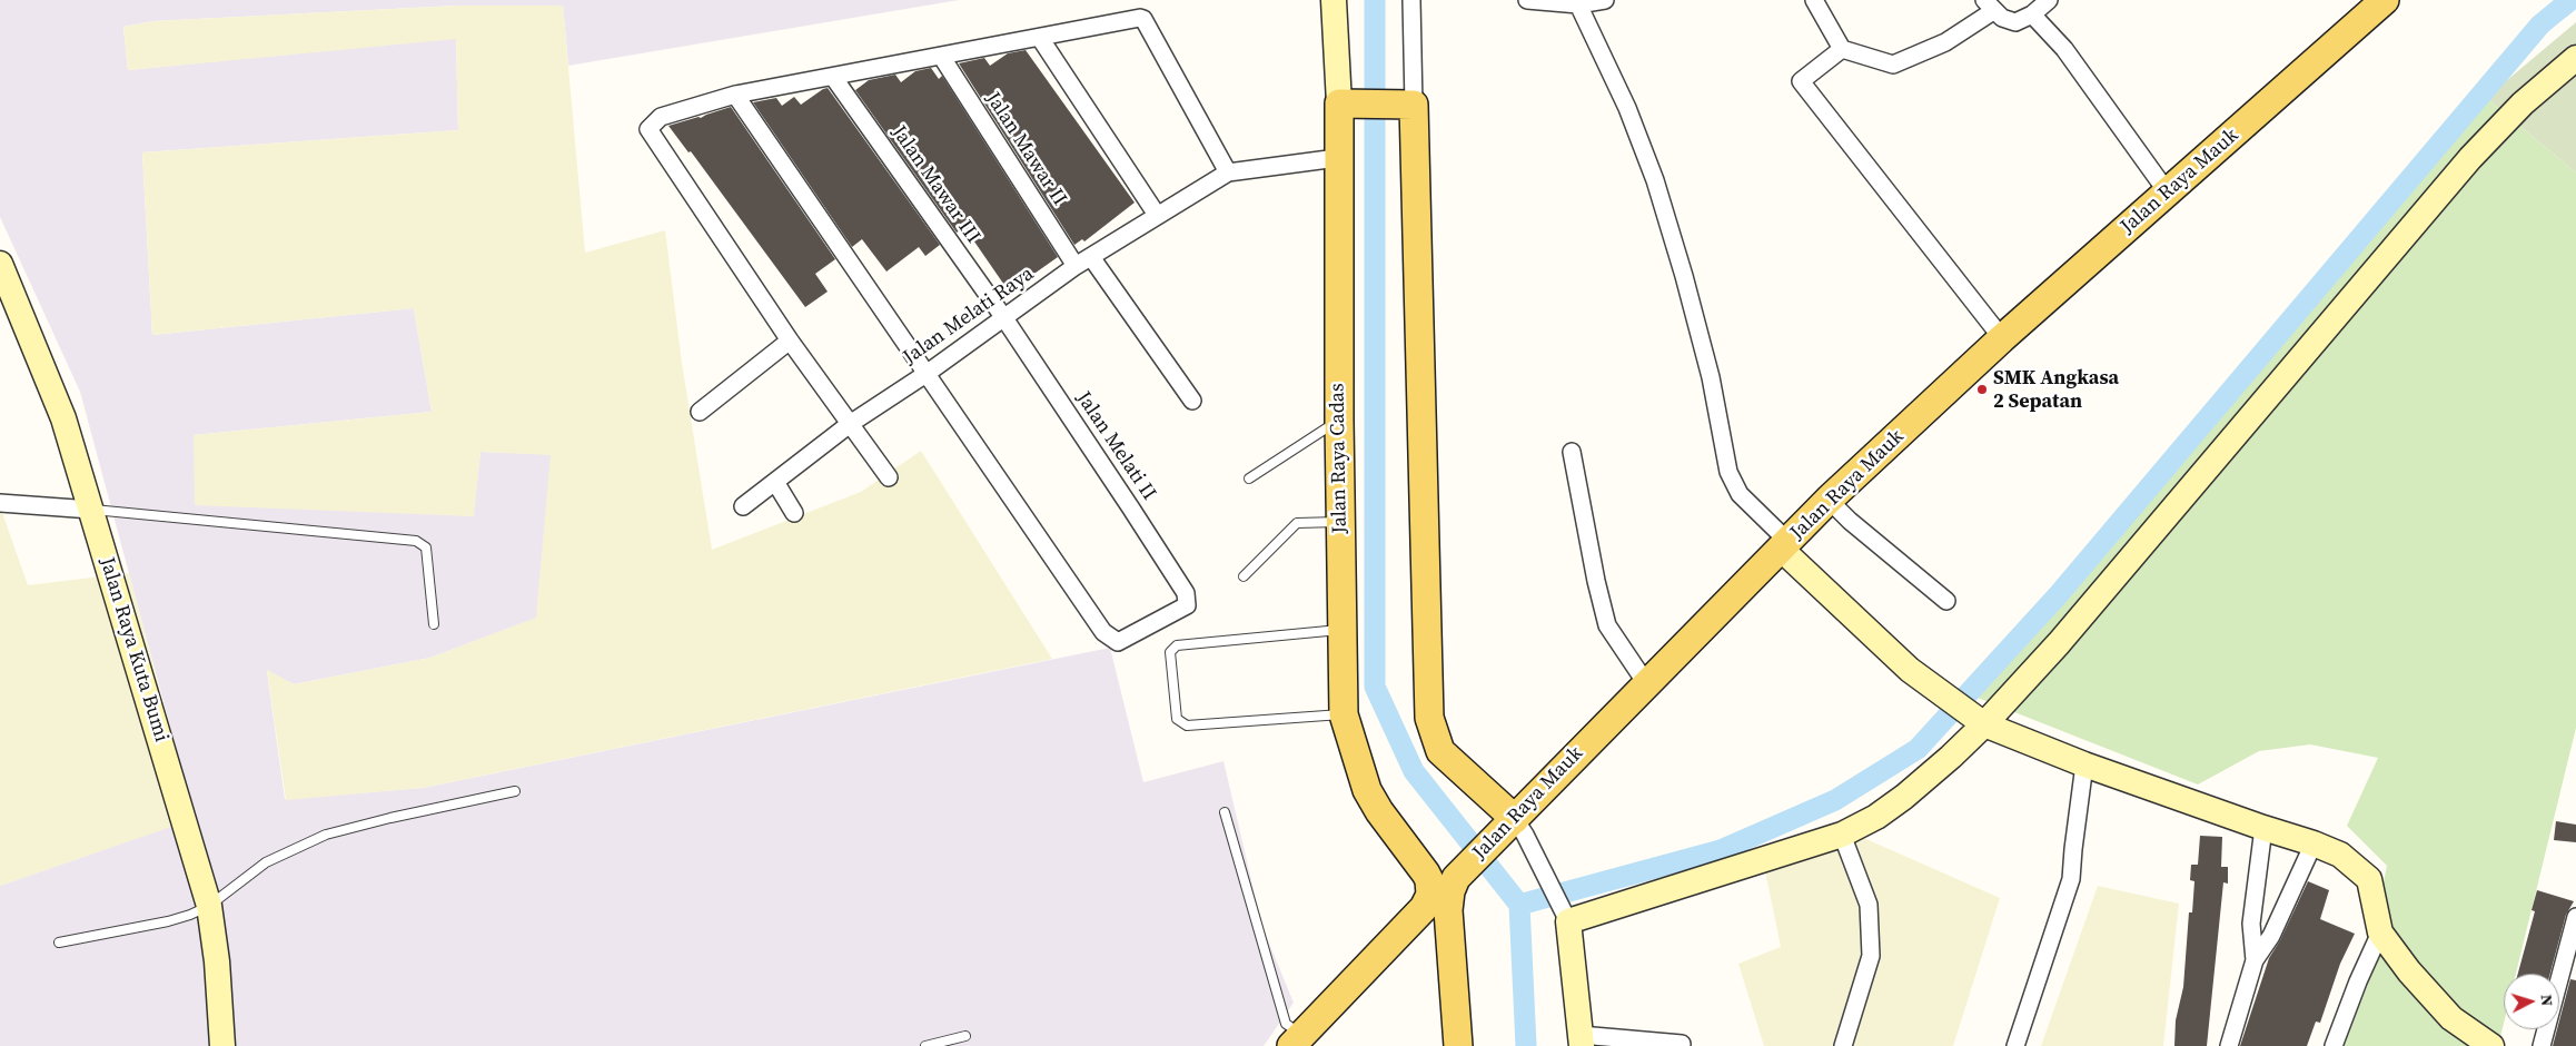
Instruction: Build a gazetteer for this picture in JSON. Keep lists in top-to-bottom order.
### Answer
{
  "streets": {
    "main road": ["Jalan Raya Mauk", "Jalan Raya Cadas"],
    "street": [
      "Jalan Mawar II",
      "Jalan Mawar III",
      "Jalan Melati Raya",
      "Jalan Melati II",
      "Jalan Raya Kuta Bumi"
    ]
  },
  "crossings": [
    ["Jalan Mawar II", "Jalan Melati Raya"],
    ["Jalan Mawar III", "Jalan Melati Raya"],
    ["Jalan Mawar III", "Jalan Melati II"],
    ["Jalan Melati Raya", "Jalan Melati II"]
  ],
  "places": ["SMK Angkasa 2 Sepatan"],
  "north": "right"
}
